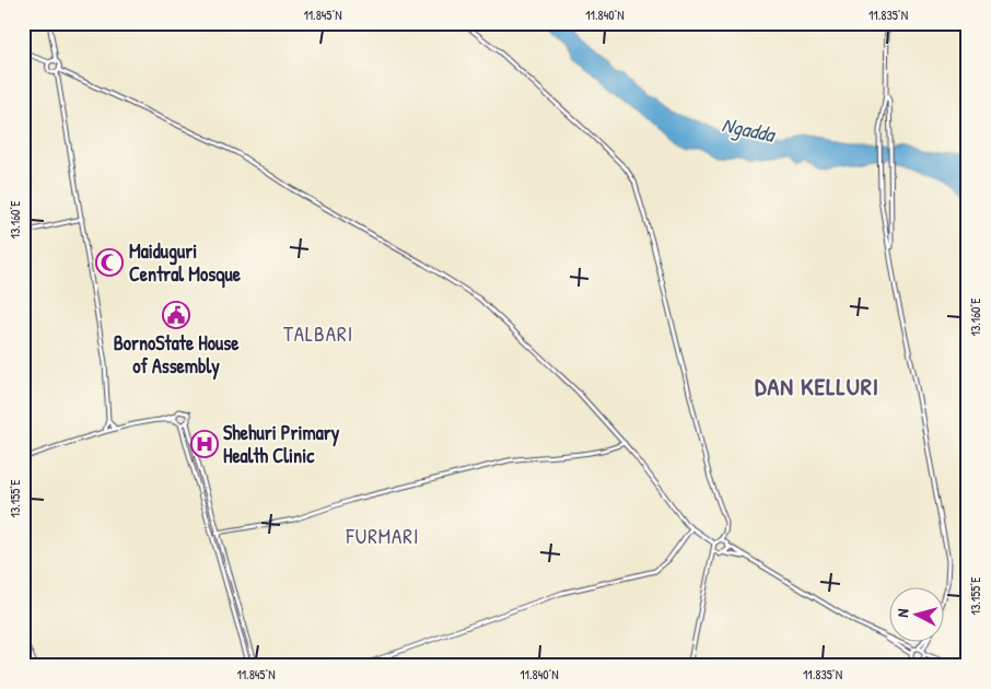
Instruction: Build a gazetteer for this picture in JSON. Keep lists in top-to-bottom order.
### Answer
{
  "districts": ["TALBARI", "DAN KELLURI", "FURMARI"],
  "water": ["Ngadda"],
  "places": {
    "mosque": ["Maiduguri Central Mosque"],
    "public building": ["BornoState House of Assembly"],
    "hospital": ["Shehuri Primary Health Clinic"]
  },
  "north": "left",
  "coordinates": [
    "11.845°N",
    "11.840°N",
    "11.835°N",
    "13.160°E",
    "13.155°E"
  ]
}
